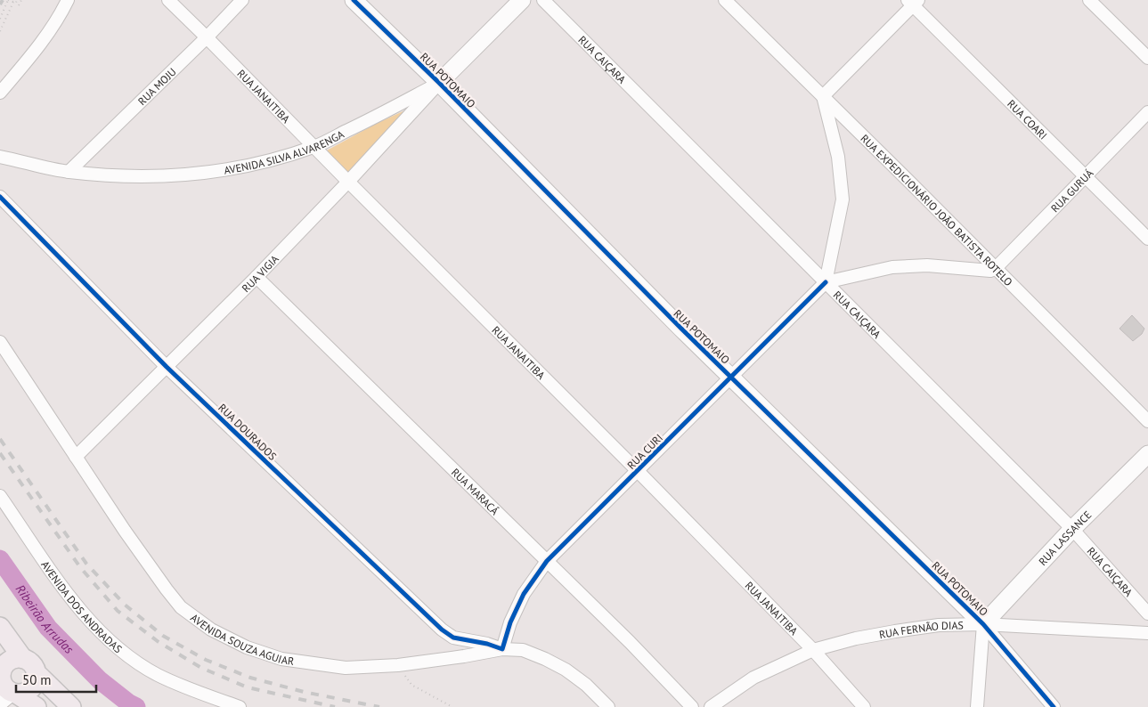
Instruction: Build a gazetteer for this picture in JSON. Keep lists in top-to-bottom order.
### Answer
{
  "streets": {
    "street": [
      "RUA CAIÇARA",
      "RUA POTOMAIO",
      "RUA MOJU",
      "RUA JANAITIBA",
      "RUA COARI",
      "AVENIDA SILVA ALVARENGA",
      "RUA GURUÁ",
      "RUA EXPEDICIONÁRIO JOÃO BATISTA ROTELO",
      "RUA VIGIA",
      "RUA DOURADOS",
      "RUA CURI",
      "RUA MARACÁ",
      "RUA LASSANCE",
      "AVENIDA DOS ANDRADAS",
      "RUA FERNÃO DIAS",
      "AVENIDA SOUZA AGUIAR"
    ]
  },
  "crossings": [
    ["RUA CAIÇARA", "RUA CURI"],
    ["RUA CAIÇARA", "RUA LASSANCE"],
    ["RUA POTOMAIO", "AVENIDA SILVA ALVARENGA"],
    ["RUA POTOMAIO", "RUA VIGIA"],
    ["RUA POTOMAIO", "RUA CURI"],
    ["RUA POTOMAIO", "RUA LASSANCE"],
    ["RUA POTOMAIO", "RUA FERNÃO DIAS"],
    ["RUA MOJU", "RUA JANAITIBA"],
    ["RUA MOJU", "AVENIDA SILVA ALVARENGA"],
    ["RUA JANAITIBA", "AVENIDA SILVA ALVARENGA"],
    ["RUA JANAITIBA", "RUA VIGIA"],
    ["RUA JANAITIBA", "RUA CURI"],
    ["RUA JANAITIBA", "RUA FERNÃO DIAS"],
    ["RUA COARI", "RUA GURUÁ"],
    ["AVENIDA SILVA ALVARENGA", "RUA VIGIA"],
    ["RUA GURUÁ", "RUA EXPEDICIONÁRIO JOÃO BATISTA ROTELO"],
    ["RUA VIGIA", "RUA DOURADOS"],
    ["RUA VIGIA", "RUA MARACÁ"],
    ["RUA VIGIA", "AVENIDA SOUZA AGUIAR"],
    ["RUA DOURADOS", "RUA CURI"],
    ["RUA DOURADOS", "AVENIDA SOUZA AGUIAR"],
    ["RUA CURI", "RUA MARACÁ"],
    ["RUA CURI", "AVENIDA SOUZA AGUIAR"],
    ["RUA LASSANCE", "RUA FERNÃO DIAS"]
  ],
  "water": ["Ribeirão Arrudas"],
  "scale_bar": "50 m"
}
